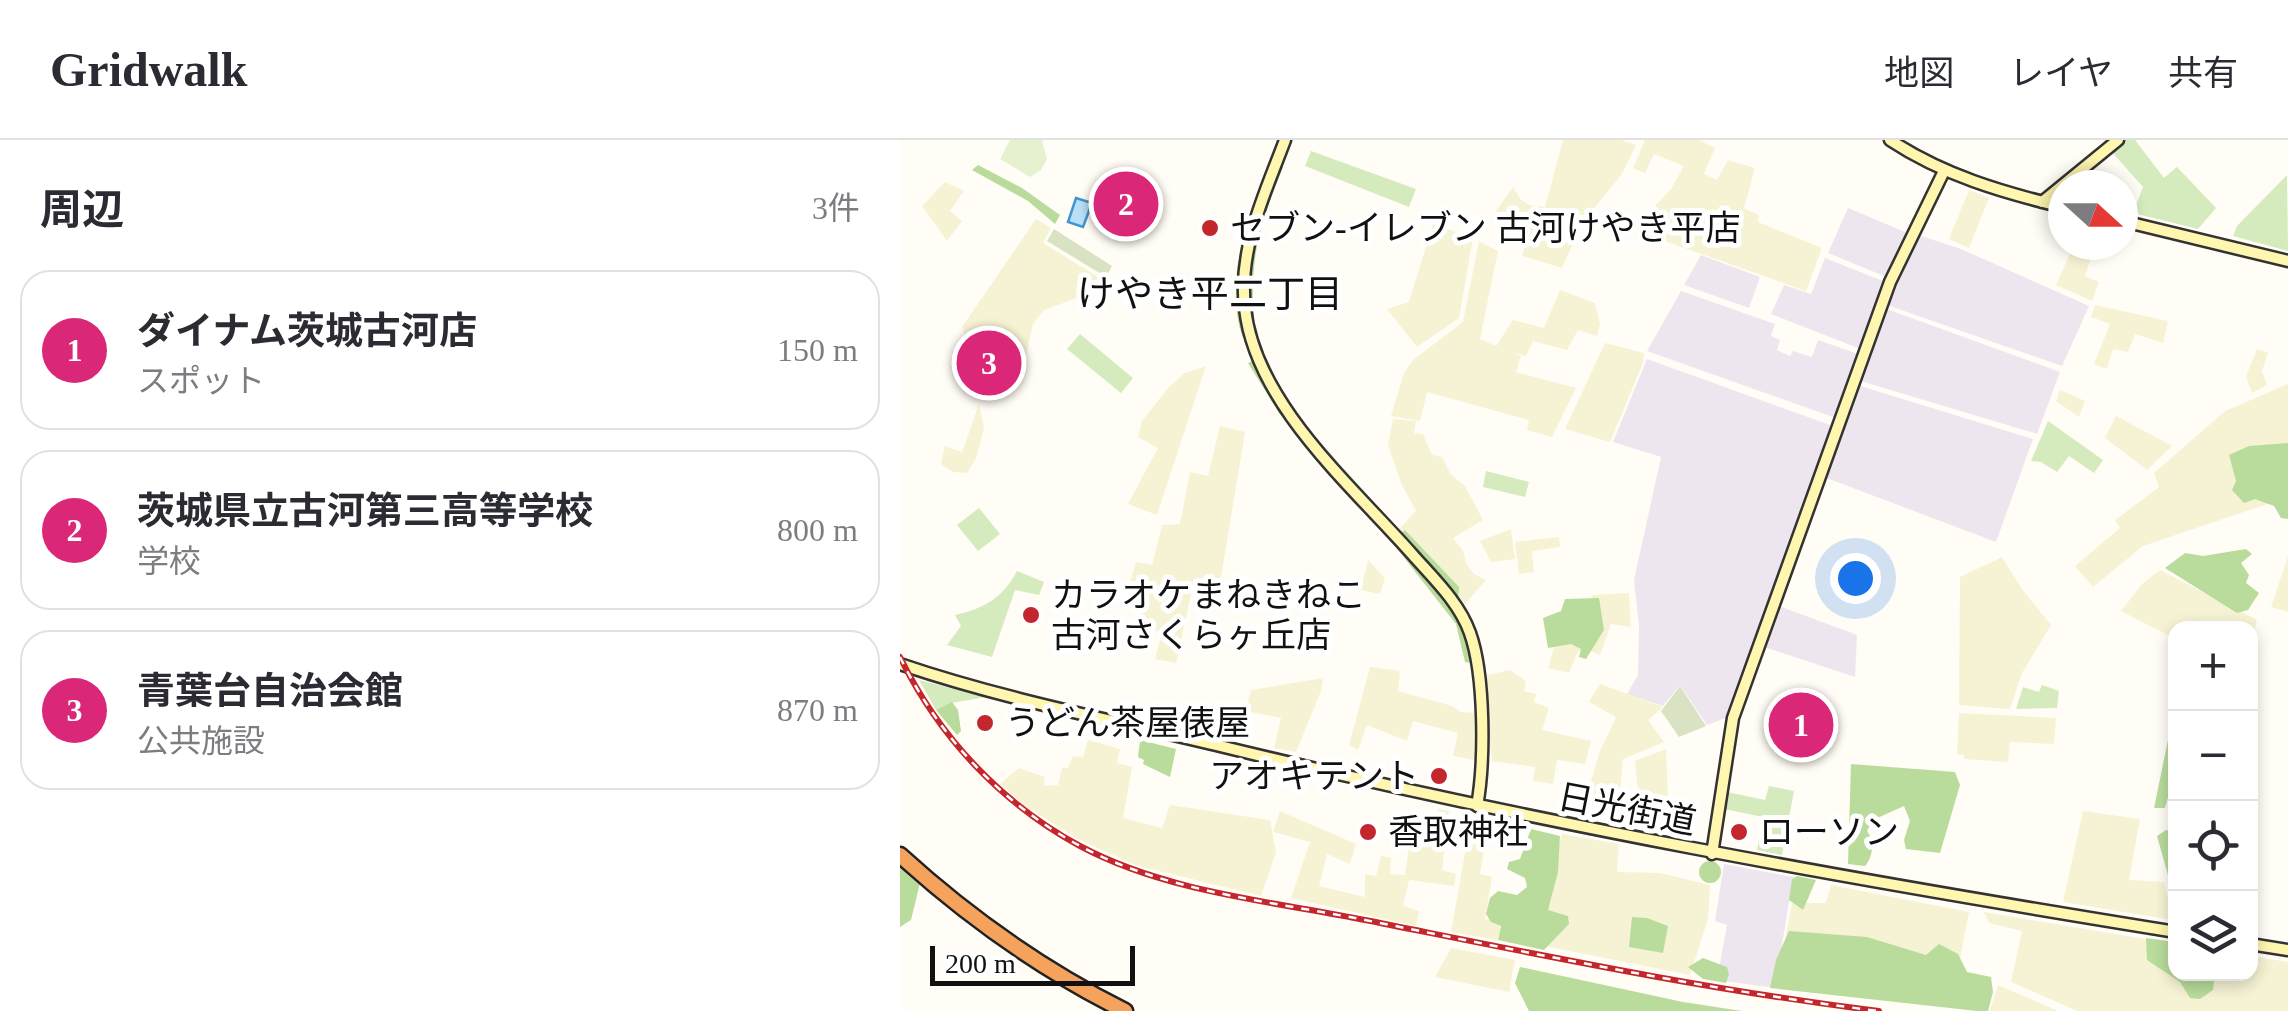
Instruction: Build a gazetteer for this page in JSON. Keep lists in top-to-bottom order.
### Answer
{
  "streets": {
    "street": ["日光街道"]
  },
  "districts": ["けやき平二丁目"],
  "places": [
    "セブン-イレブン 古河けやき平店",
    "カラオケまねきねこ 古河さくらヶ丘店",
    "うどん茶屋俵屋",
    "アオキテント",
    "香取神社",
    "ローソン"
  ],
  "scale_bar": "200 m",
  "north": "right",
  "page": {
    "header": "Gridwalk",
    "nav": ["地図", "レイヤ", "共有"],
    "heading": ["周辺", "3件"],
    "pins": ["2", "3", "1"],
    "list": [
      {
        "mark": "1",
        "name": "ダイナム茨城古河店",
        "note": "スポット",
        "value": "150 m"
      },
      {
        "mark": "2",
        "name": "茨城県立古河第三高等学校",
        "note": "学校",
        "value": "800 m"
      },
      {
        "mark": "3",
        "name": "青葉台自治会館",
        "note": "公共施設",
        "value": "870 m"
      }
    ],
    "map_buttons": ["+", "−"],
    "scale": "200 m"
  }
}
